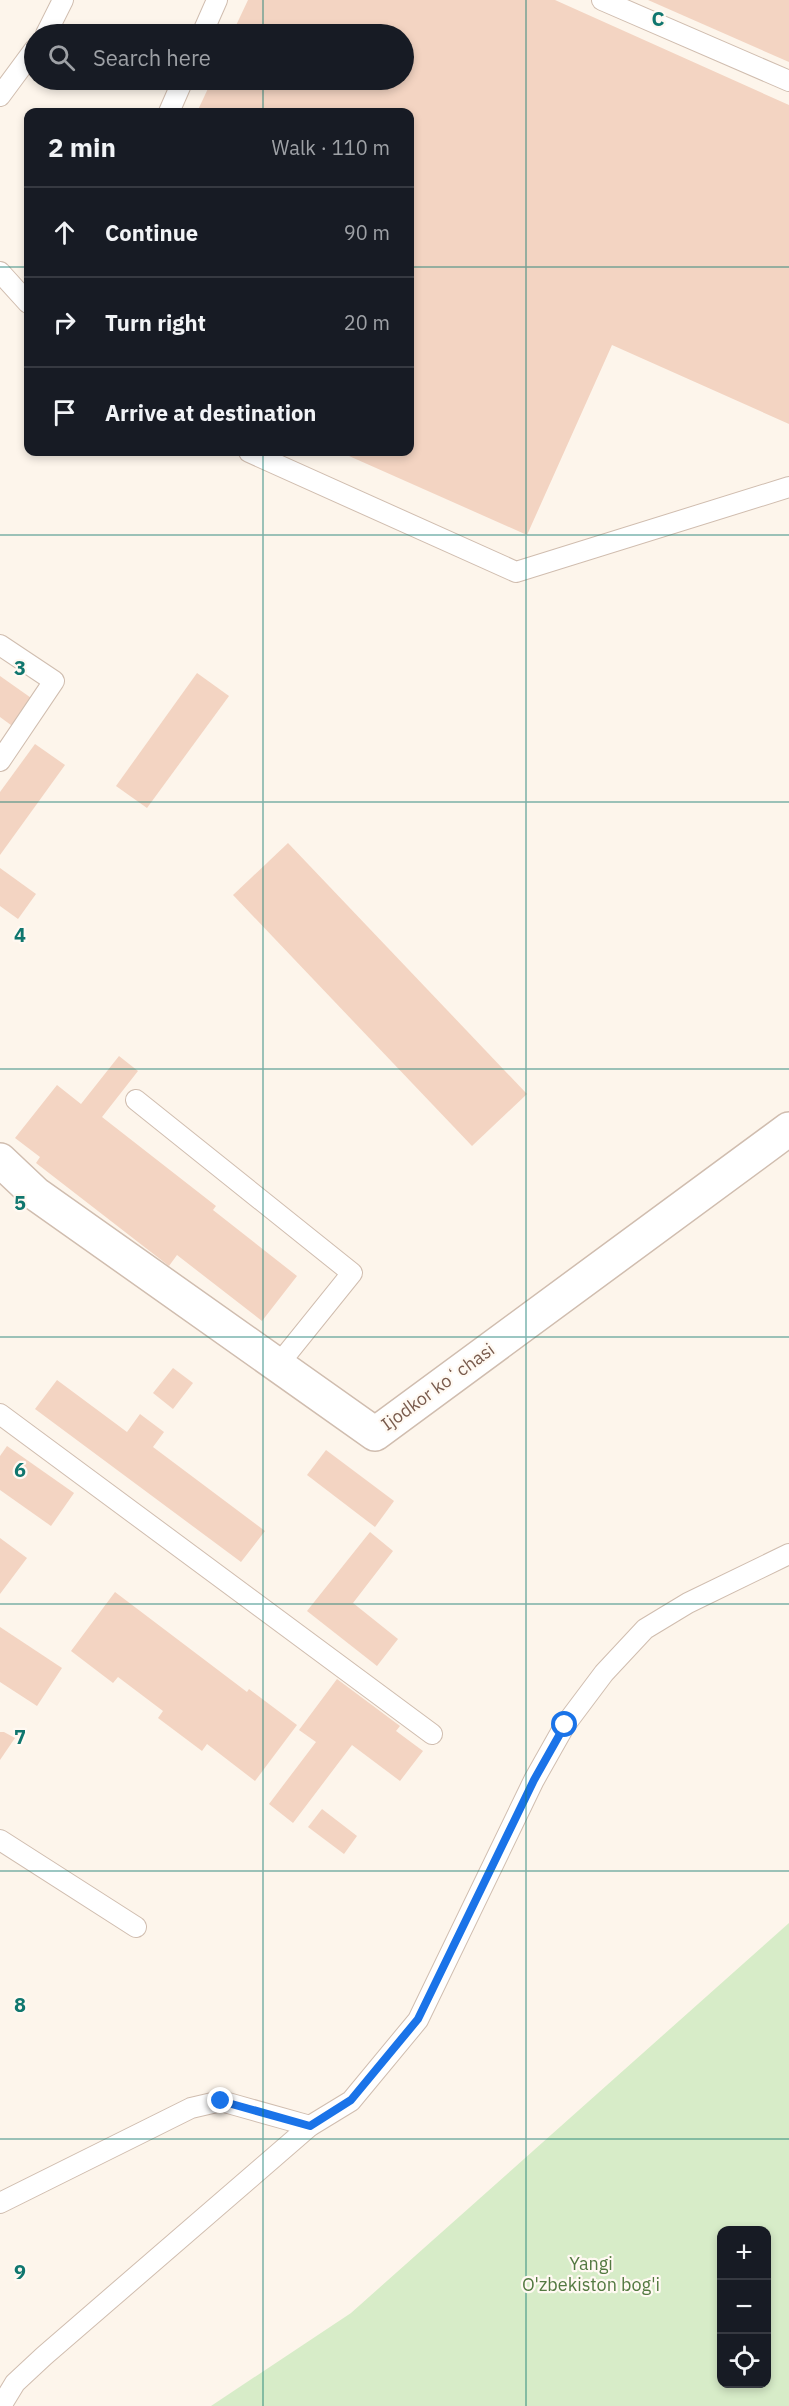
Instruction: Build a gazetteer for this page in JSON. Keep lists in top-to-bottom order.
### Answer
{
  "streets": {
    "street": ["Ijodkor koʻchasi"]
  },
  "parks": ["Yangi O'zbekiston bog'i"],
  "page": {
    "search": "Search here",
    "heading": ["2 min", "Walk · 110 m"],
    "list": [
      ["Continue", "90 m"],
      ["Turn right", "20 m"],
      "Arrive at destination"
    ],
    "map_buttons": ["+", "−"]
  },
  "grid": {
    "columns": ["C"],
    "rows": [
      "3",
      "4",
      "5",
      "6",
      "7",
      "8",
      "9"
    ]
  }
}
